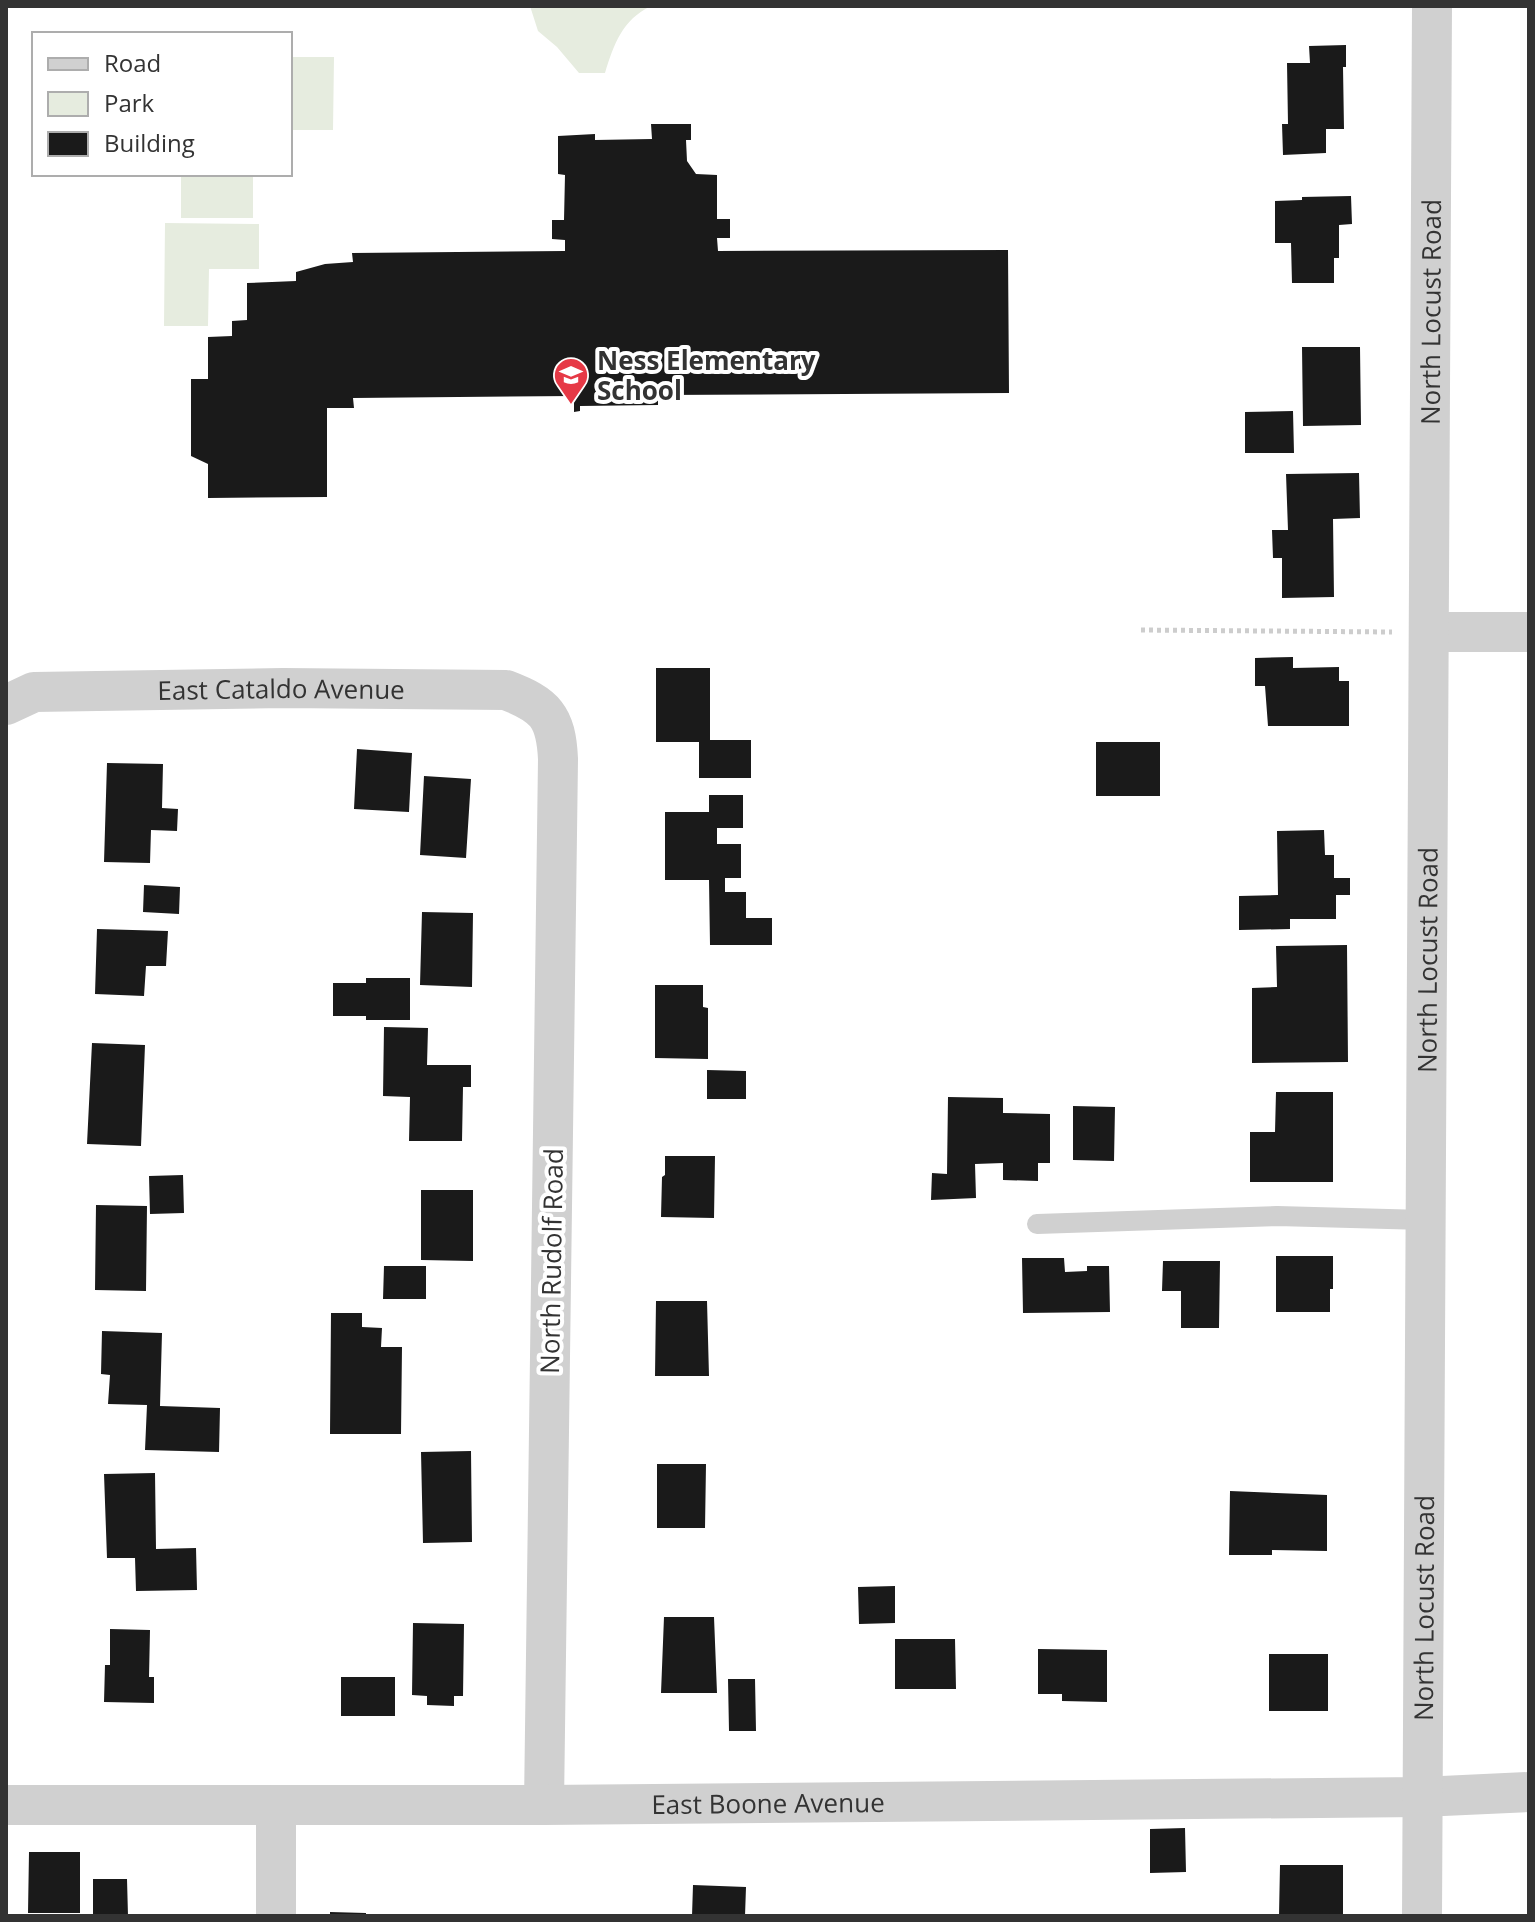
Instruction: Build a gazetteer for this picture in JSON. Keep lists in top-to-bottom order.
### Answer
{
  "streets": {
    "street": [
      "North Locust Road",
      "East Cataldo Avenue",
      "North Rudolf Road",
      "East Boone Avenue"
    ]
  },
  "crossings": [
    ["North Locust Road", "East Boone Avenue"],
    ["East Cataldo Avenue", "North Rudolf Road"],
    ["North Rudolf Road", "East Boone Avenue"]
  ],
  "places": {
    "school or university": ["Ness Elementary School"]
  },
  "legend": ["Road", "Park", "Building"]
}
